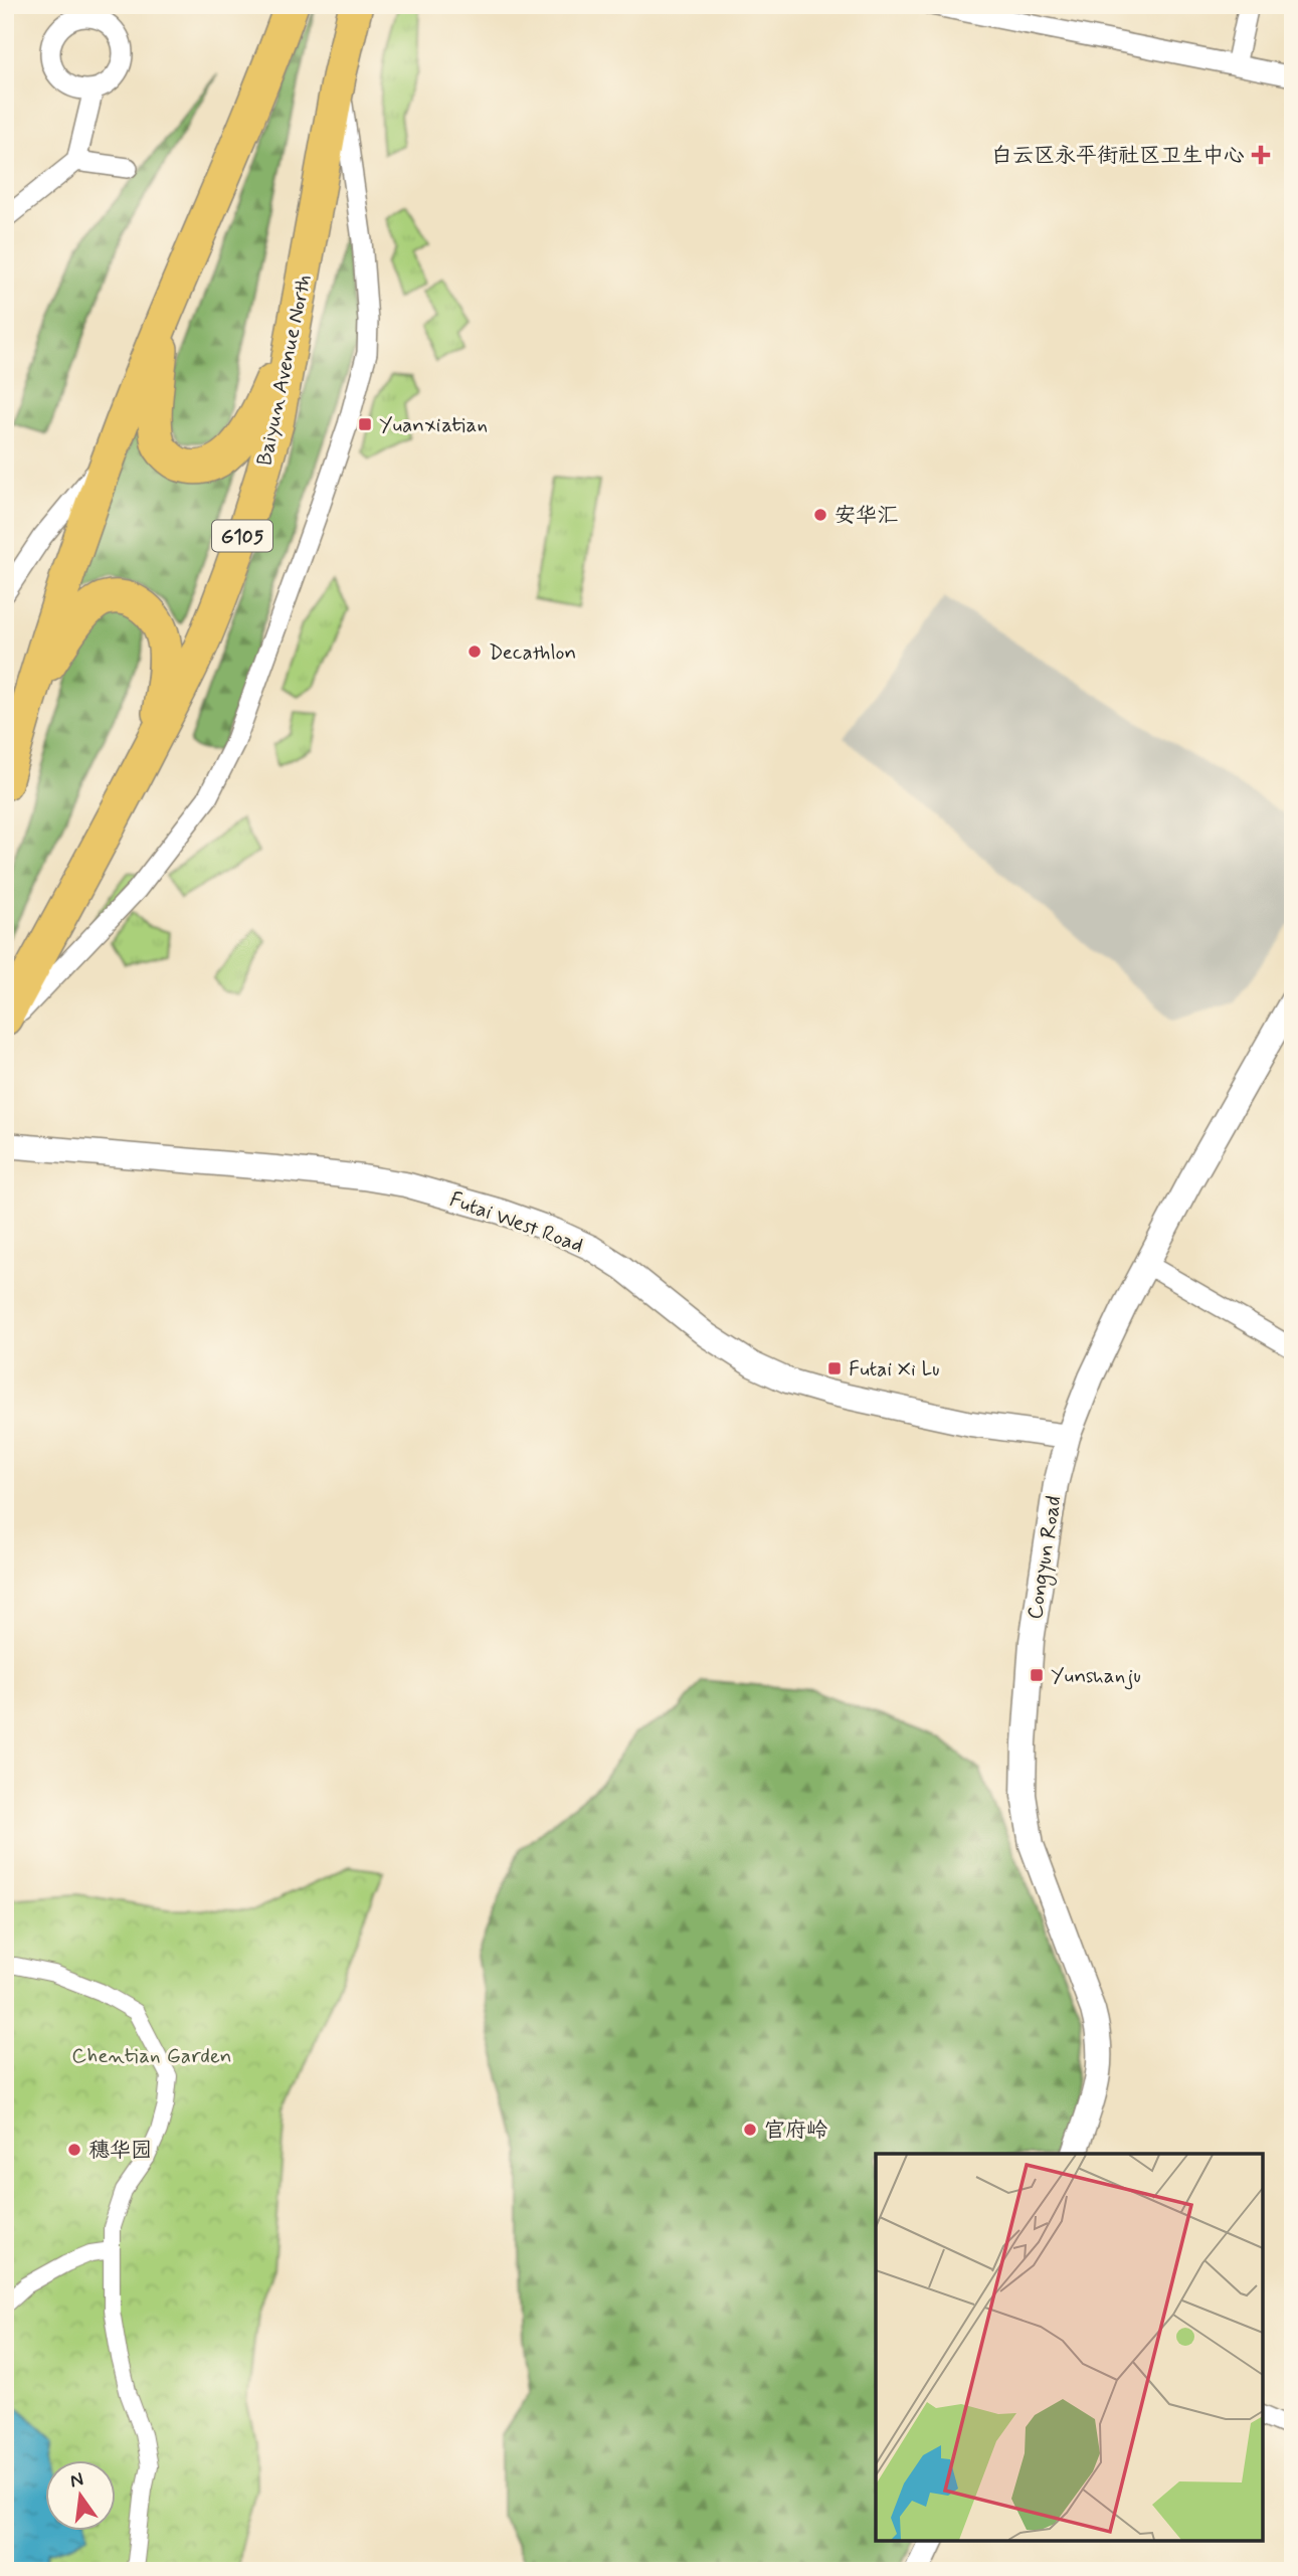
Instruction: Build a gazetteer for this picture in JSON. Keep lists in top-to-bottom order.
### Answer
{
  "streets": {
    "highway": ["Baiyun Avenue North", "G105"],
    "street": ["Futai West Road", "Congyun Road"]
  },
  "crossings": [
    ["Futai West Road", "Congyun Road"]
  ],
  "parks": ["Chentian Garden"],
  "places": {
    "health": ["白云区永平街社区卫生中心"],
    "transit": ["Yuanxiatian", "Futai Xi Lu", "Yunshanju"],
    "other": [
      "安华汇",
      "Decathlon",
      "官府岭",
      "穗华园"
    ]
  },
  "north": "top"
}
